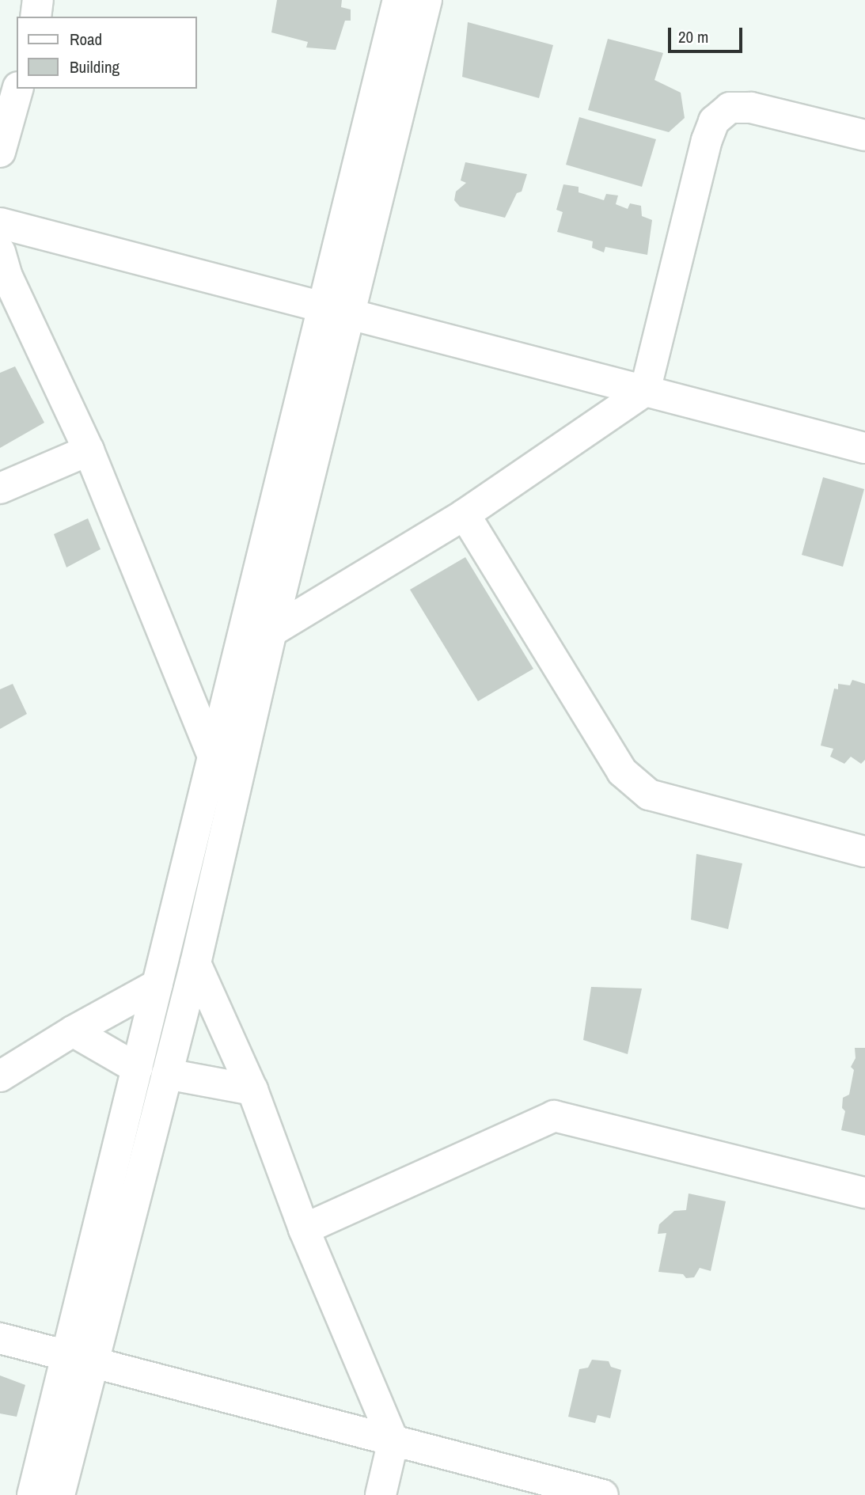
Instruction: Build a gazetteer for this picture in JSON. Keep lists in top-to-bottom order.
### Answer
{
  "legend": ["Road", "Building"],
  "scale_bar": "20 m"
}
